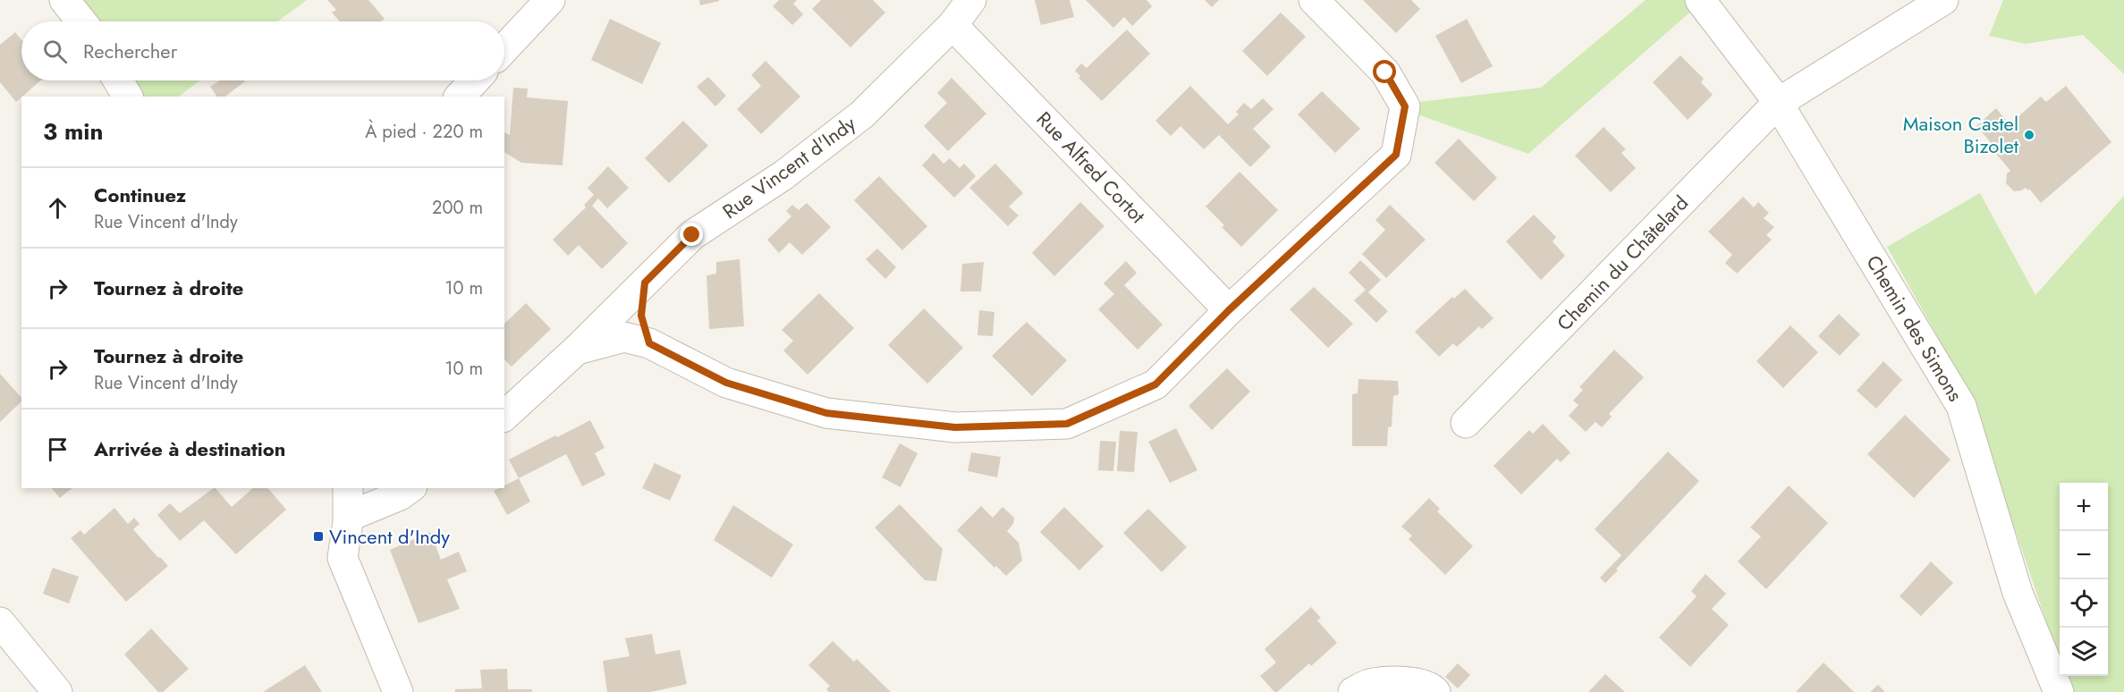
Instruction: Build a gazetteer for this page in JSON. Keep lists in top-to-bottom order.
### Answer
{
  "streets": {
    "street": [
      "Rue Vincent d'Indy",
      "Rue Alfred Cortot",
      "Chemin du Châtelard",
      "Chemin des Simons"
    ]
  },
  "crossings": [
    ["Rue Vincent d'Indy", "Rue Alfred Cortot"],
    ["Chemin du Châtelard", "Chemin des Simons"]
  ],
  "places": {
    "other": ["Maison Castel Bizolet"],
    "transit": ["Vincent d'Indy"]
  },
  "page": {
    "search": "Rechercher",
    "heading": ["3 min", "À pied · 220 m"],
    "list": [
      ["Continuez", "Rue Vincent d'Indy", "200 m"],
      ["Tournez à droite", "10 m"],
      ["Tournez à droite", "Rue Vincent d'Indy", "10 m"],
      "Arrivée à destination"
    ],
    "map_buttons": ["+", "−"]
  }
}
